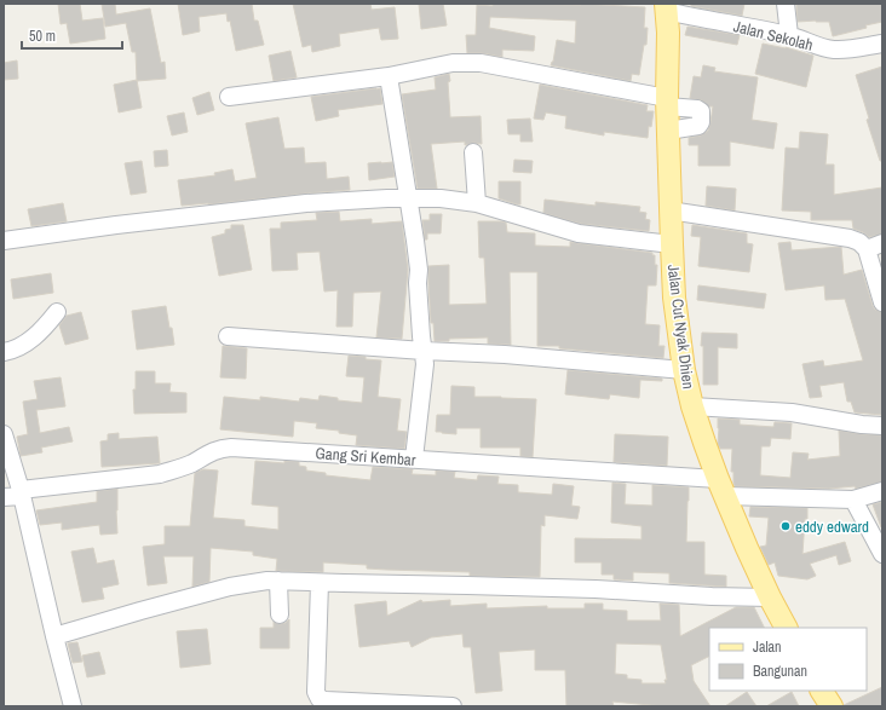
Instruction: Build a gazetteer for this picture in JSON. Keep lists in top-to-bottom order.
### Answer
{
  "streets": {
    "main road": ["Jalan Cut Nyak Dhien"],
    "street": ["Jalan Sekolah", "Gang Sri Kembar"]
  },
  "crossings": [
    ["Jalan Sekolah", "Jalan Cut Nyak Dhien"],
    ["Jalan Cut Nyak Dhien", "Gang Sri Kembar"]
  ],
  "places": ["eddy edward"],
  "legend": ["Jalan", "Bangunan"],
  "scale_bar": "50 m"
}
